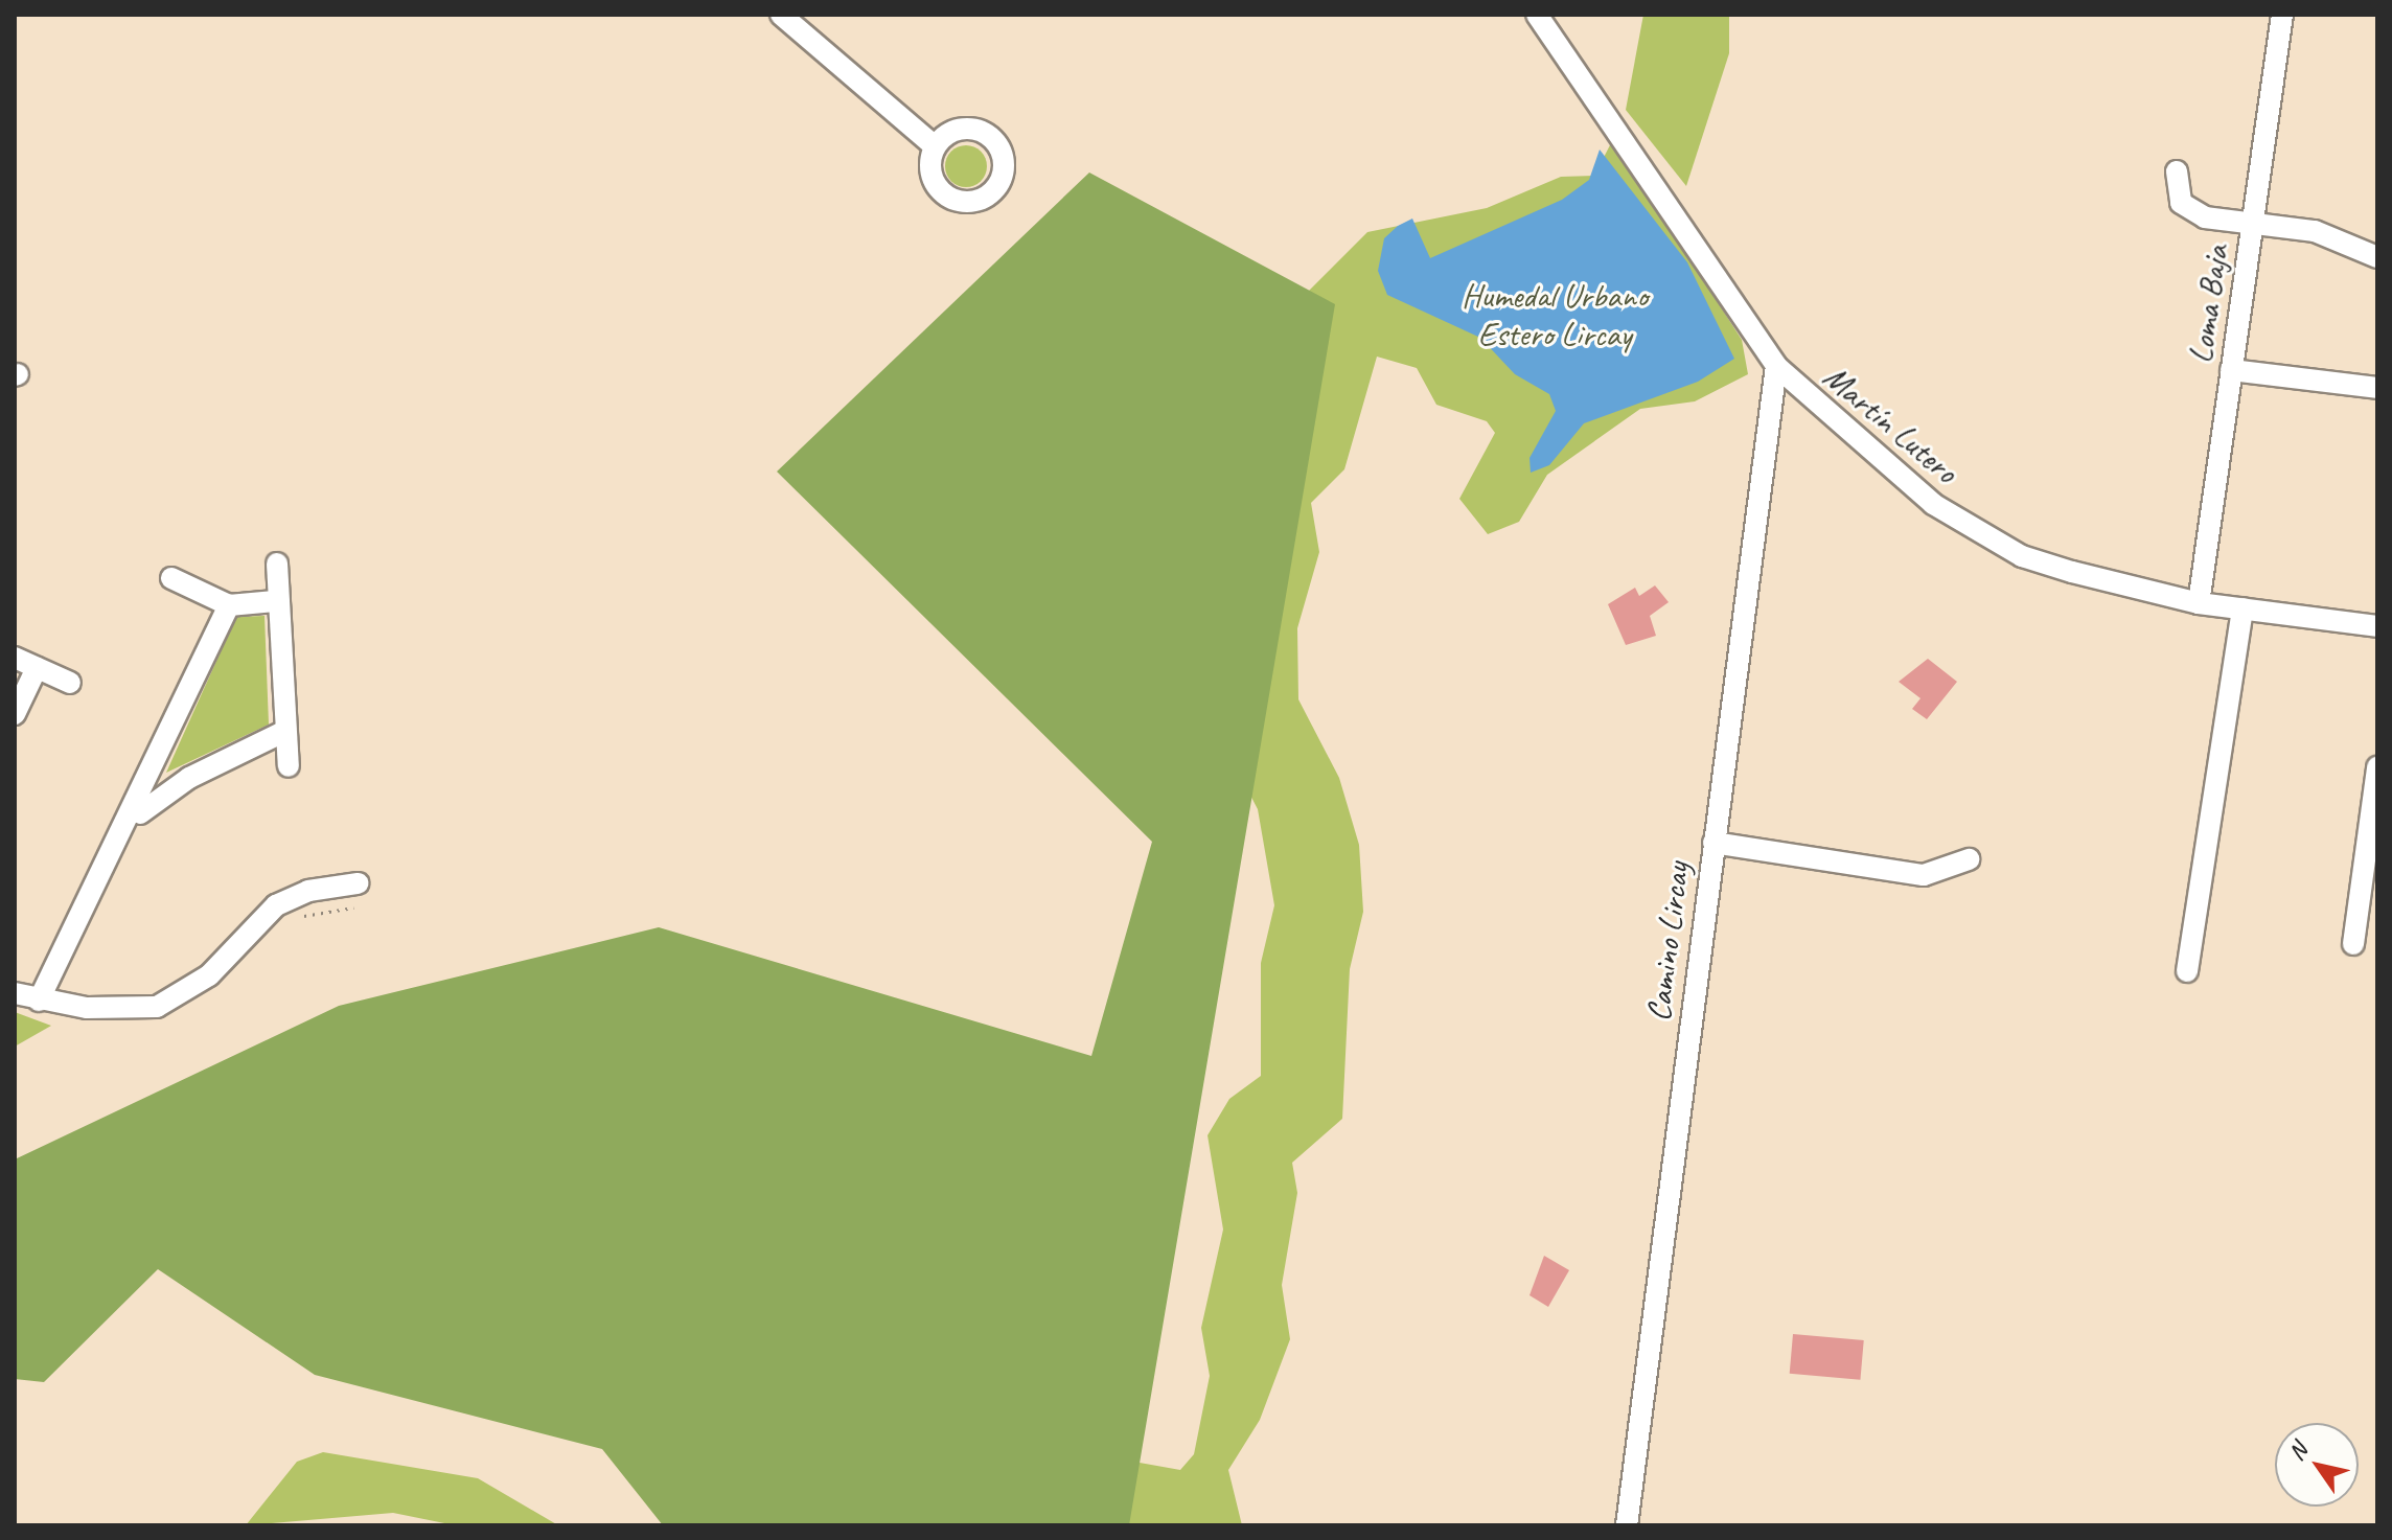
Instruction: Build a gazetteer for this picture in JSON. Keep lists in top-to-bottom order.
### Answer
{
  "streets": {
    "street": ["Loma Baja", "Martín Lutero", "Camino Lircay"]
  },
  "crossings": [
    ["Loma Baja", "Martín Lutero"],
    ["Martín Lutero", "Camino Lircay"]
  ],
  "parks": ["Humedal Urbano Estero Lircay"],
  "north": "top left"
}
